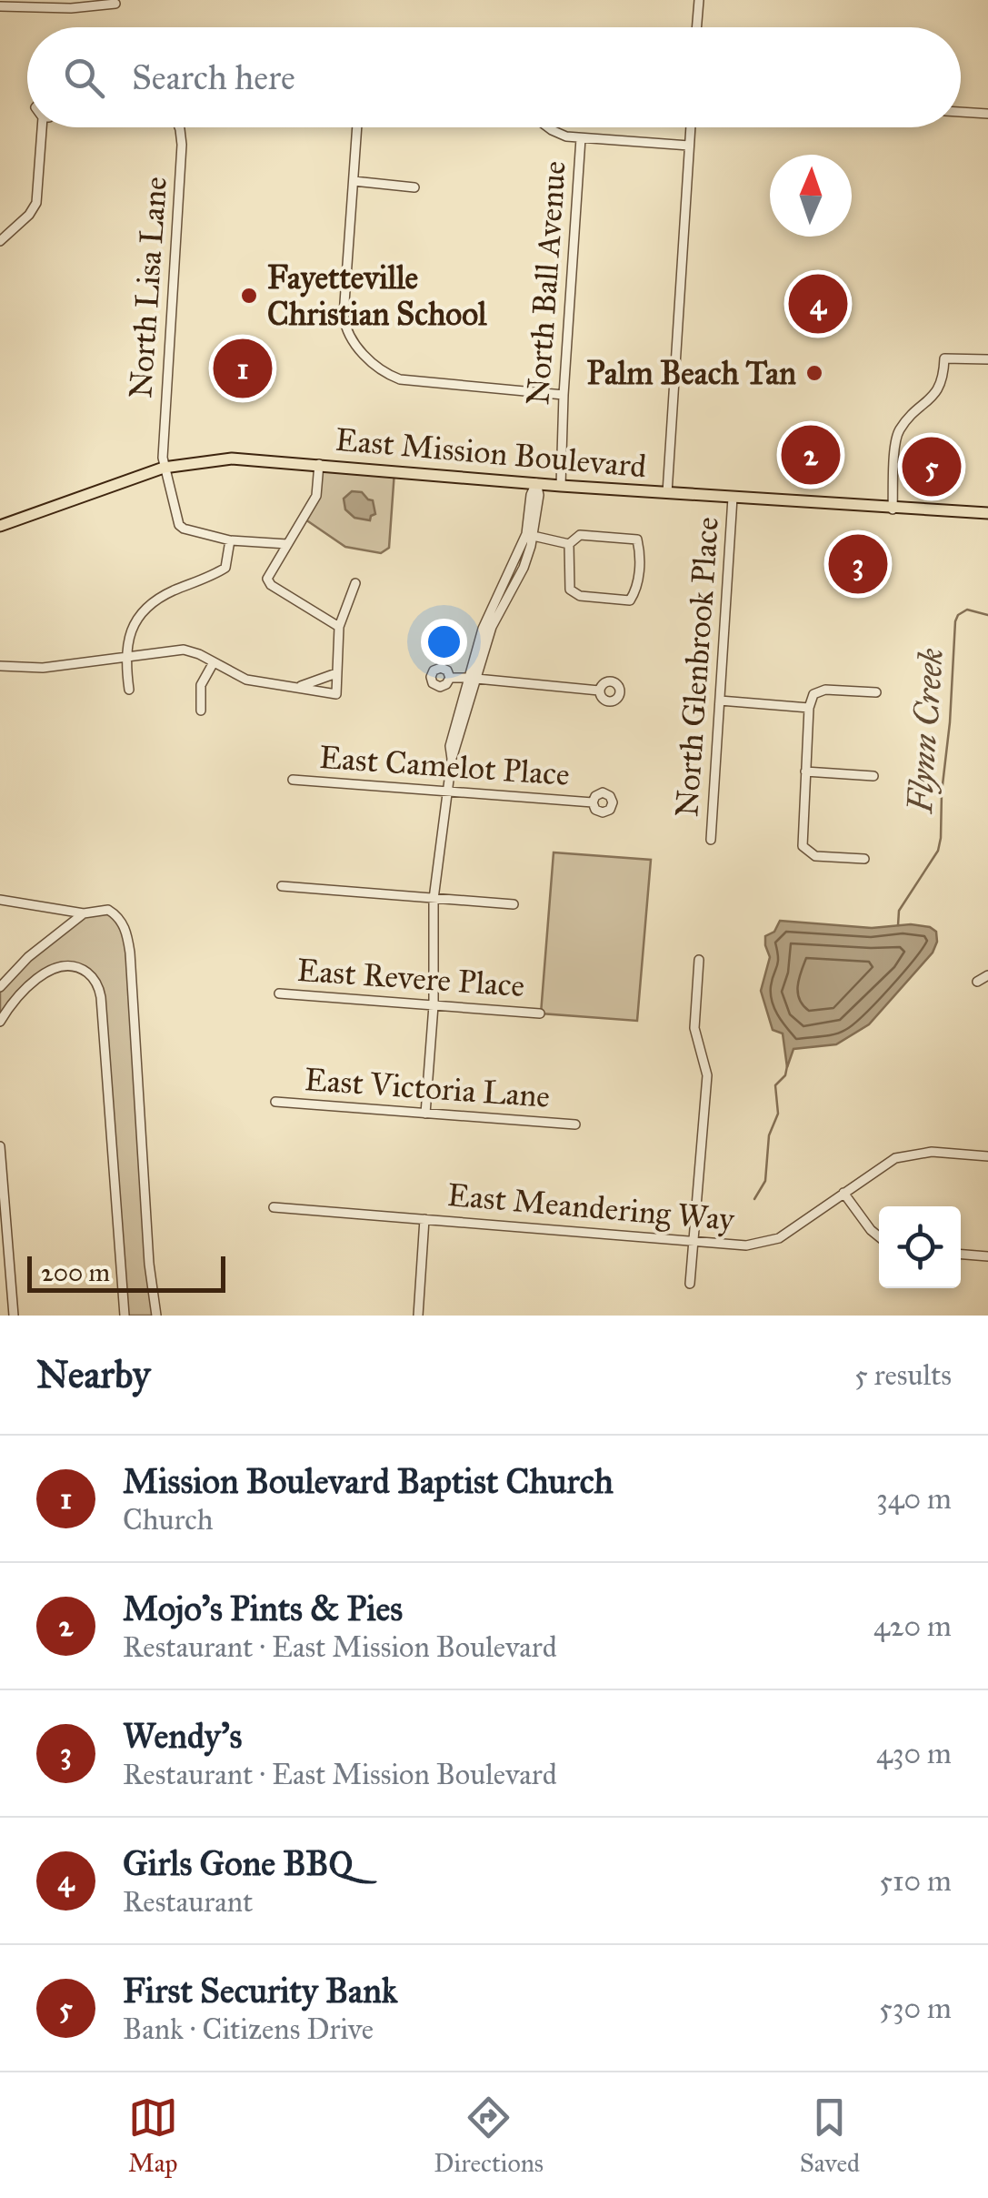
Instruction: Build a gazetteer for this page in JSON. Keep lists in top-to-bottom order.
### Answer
{
  "streets": {
    "main road": ["East Mission Boulevard"],
    "street": [
      "North Ball Avenue",
      "North Lisa Lane",
      "North Glenbrook Place",
      "East Camelot Place",
      "East Revere Place",
      "East Victoria Lane",
      "East Meandering Way"
    ]
  },
  "crossings": [
    ["North Ball Avenue", "East Mission Boulevard"],
    ["North Lisa Lane", "East Mission Boulevard"],
    ["East Mission Boulevard", "North Glenbrook Place"]
  ],
  "water": ["Flynn Creek"],
  "places": ["Fayetteville Christian School", "Palm Beach Tan"],
  "scale_bar": "200 m",
  "north": "top",
  "page": {
    "search": "Search here",
    "pins": [
      "4",
      "1",
      "2",
      "5",
      "3"
    ],
    "scale": "200 m",
    "heading": ["Nearby", "5 results"],
    "list": [
      {
        "mark": "1",
        "name": "Mission Boulevard Baptist Church",
        "note": "Church",
        "value": "340 m"
      },
      {
        "mark": "2",
        "name": "Mojo's Pints & Pies",
        "note": "Restaurant · East Mission Boulevard",
        "value": "420 m"
      },
      {
        "mark": "3",
        "name": "Wendy's",
        "note": "Restaurant · East Mission Boulevard",
        "value": "430 m"
      },
      {
        "mark": "4",
        "name": "Girls Gone BBQ",
        "note": "Restaurant",
        "value": "510 m"
      },
      {
        "mark": "5",
        "name": "First Security Bank",
        "note": "Bank · Citizens Drive",
        "value": "530 m"
      }
    ],
    "nav": ["Map", "Directions", "Saved"]
  }
}
